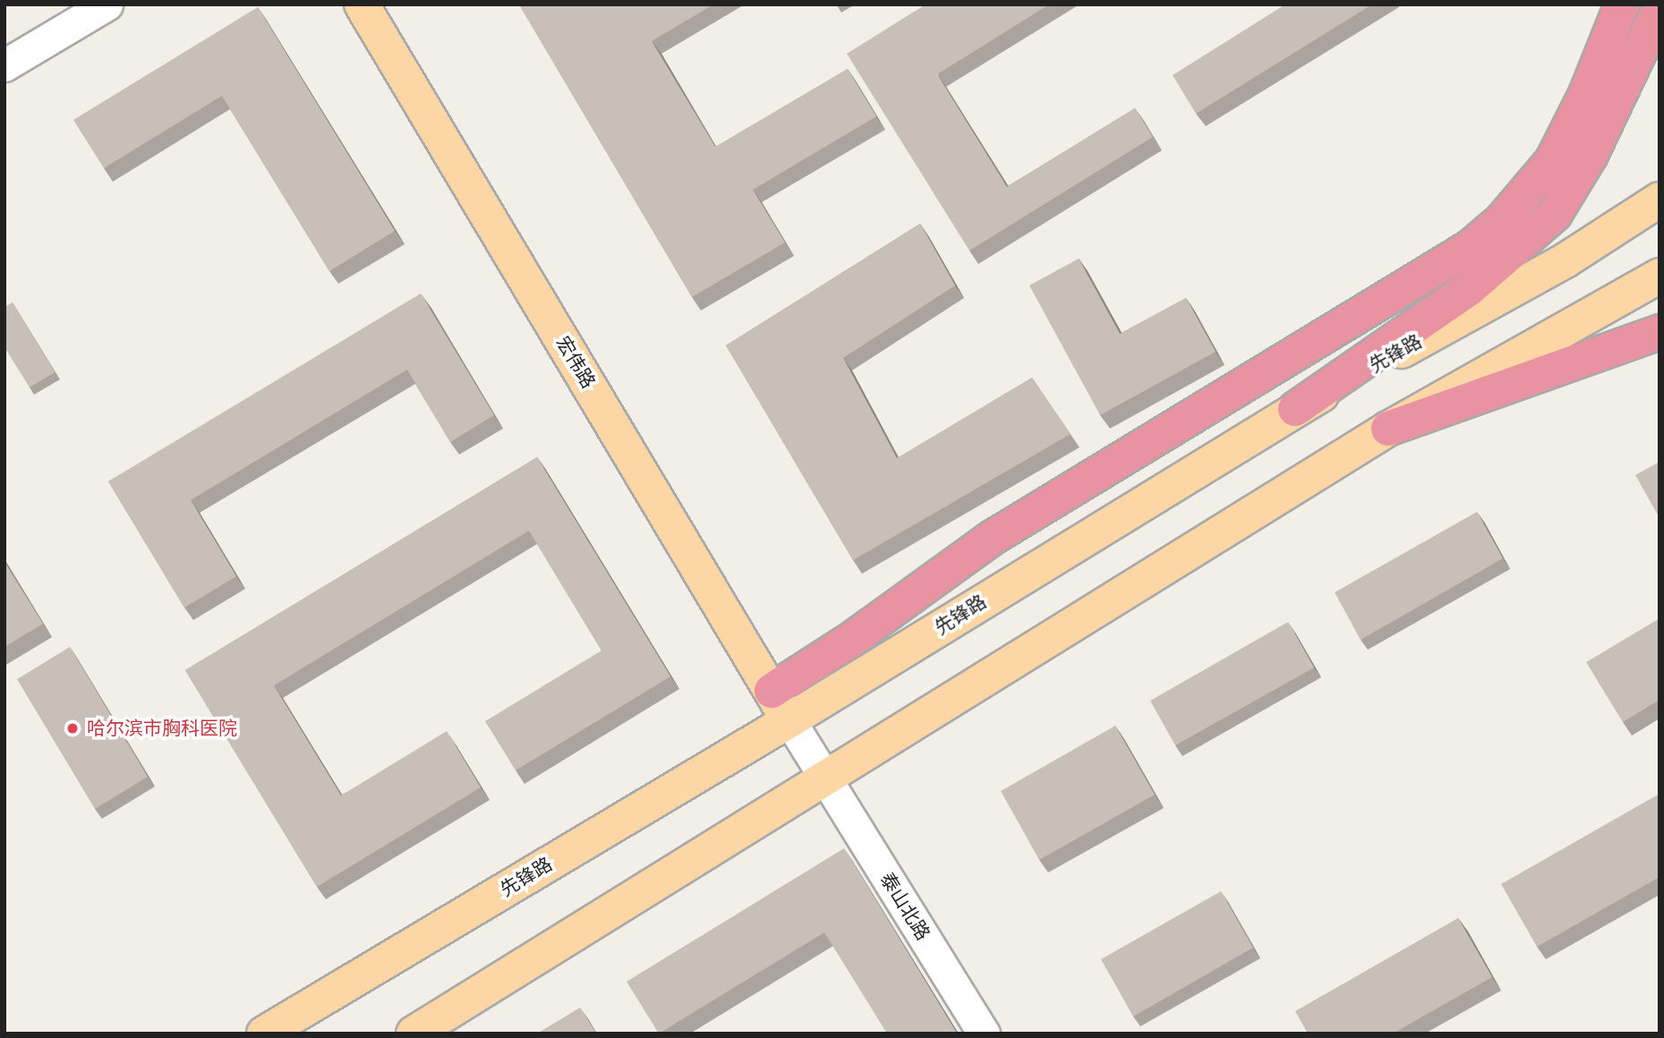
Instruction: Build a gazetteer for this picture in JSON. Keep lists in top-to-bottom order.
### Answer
{
  "streets": {
    "main road": ["先锋路", "宏伟路"],
    "street": ["泰山北路"]
  },
  "crossings": [
    ["先锋路", "宏伟路"],
    ["先锋路", "泰山北路"],
    ["宏伟路", "泰山北路"]
  ],
  "places": ["哈尔滨市胸科医院"]
}
